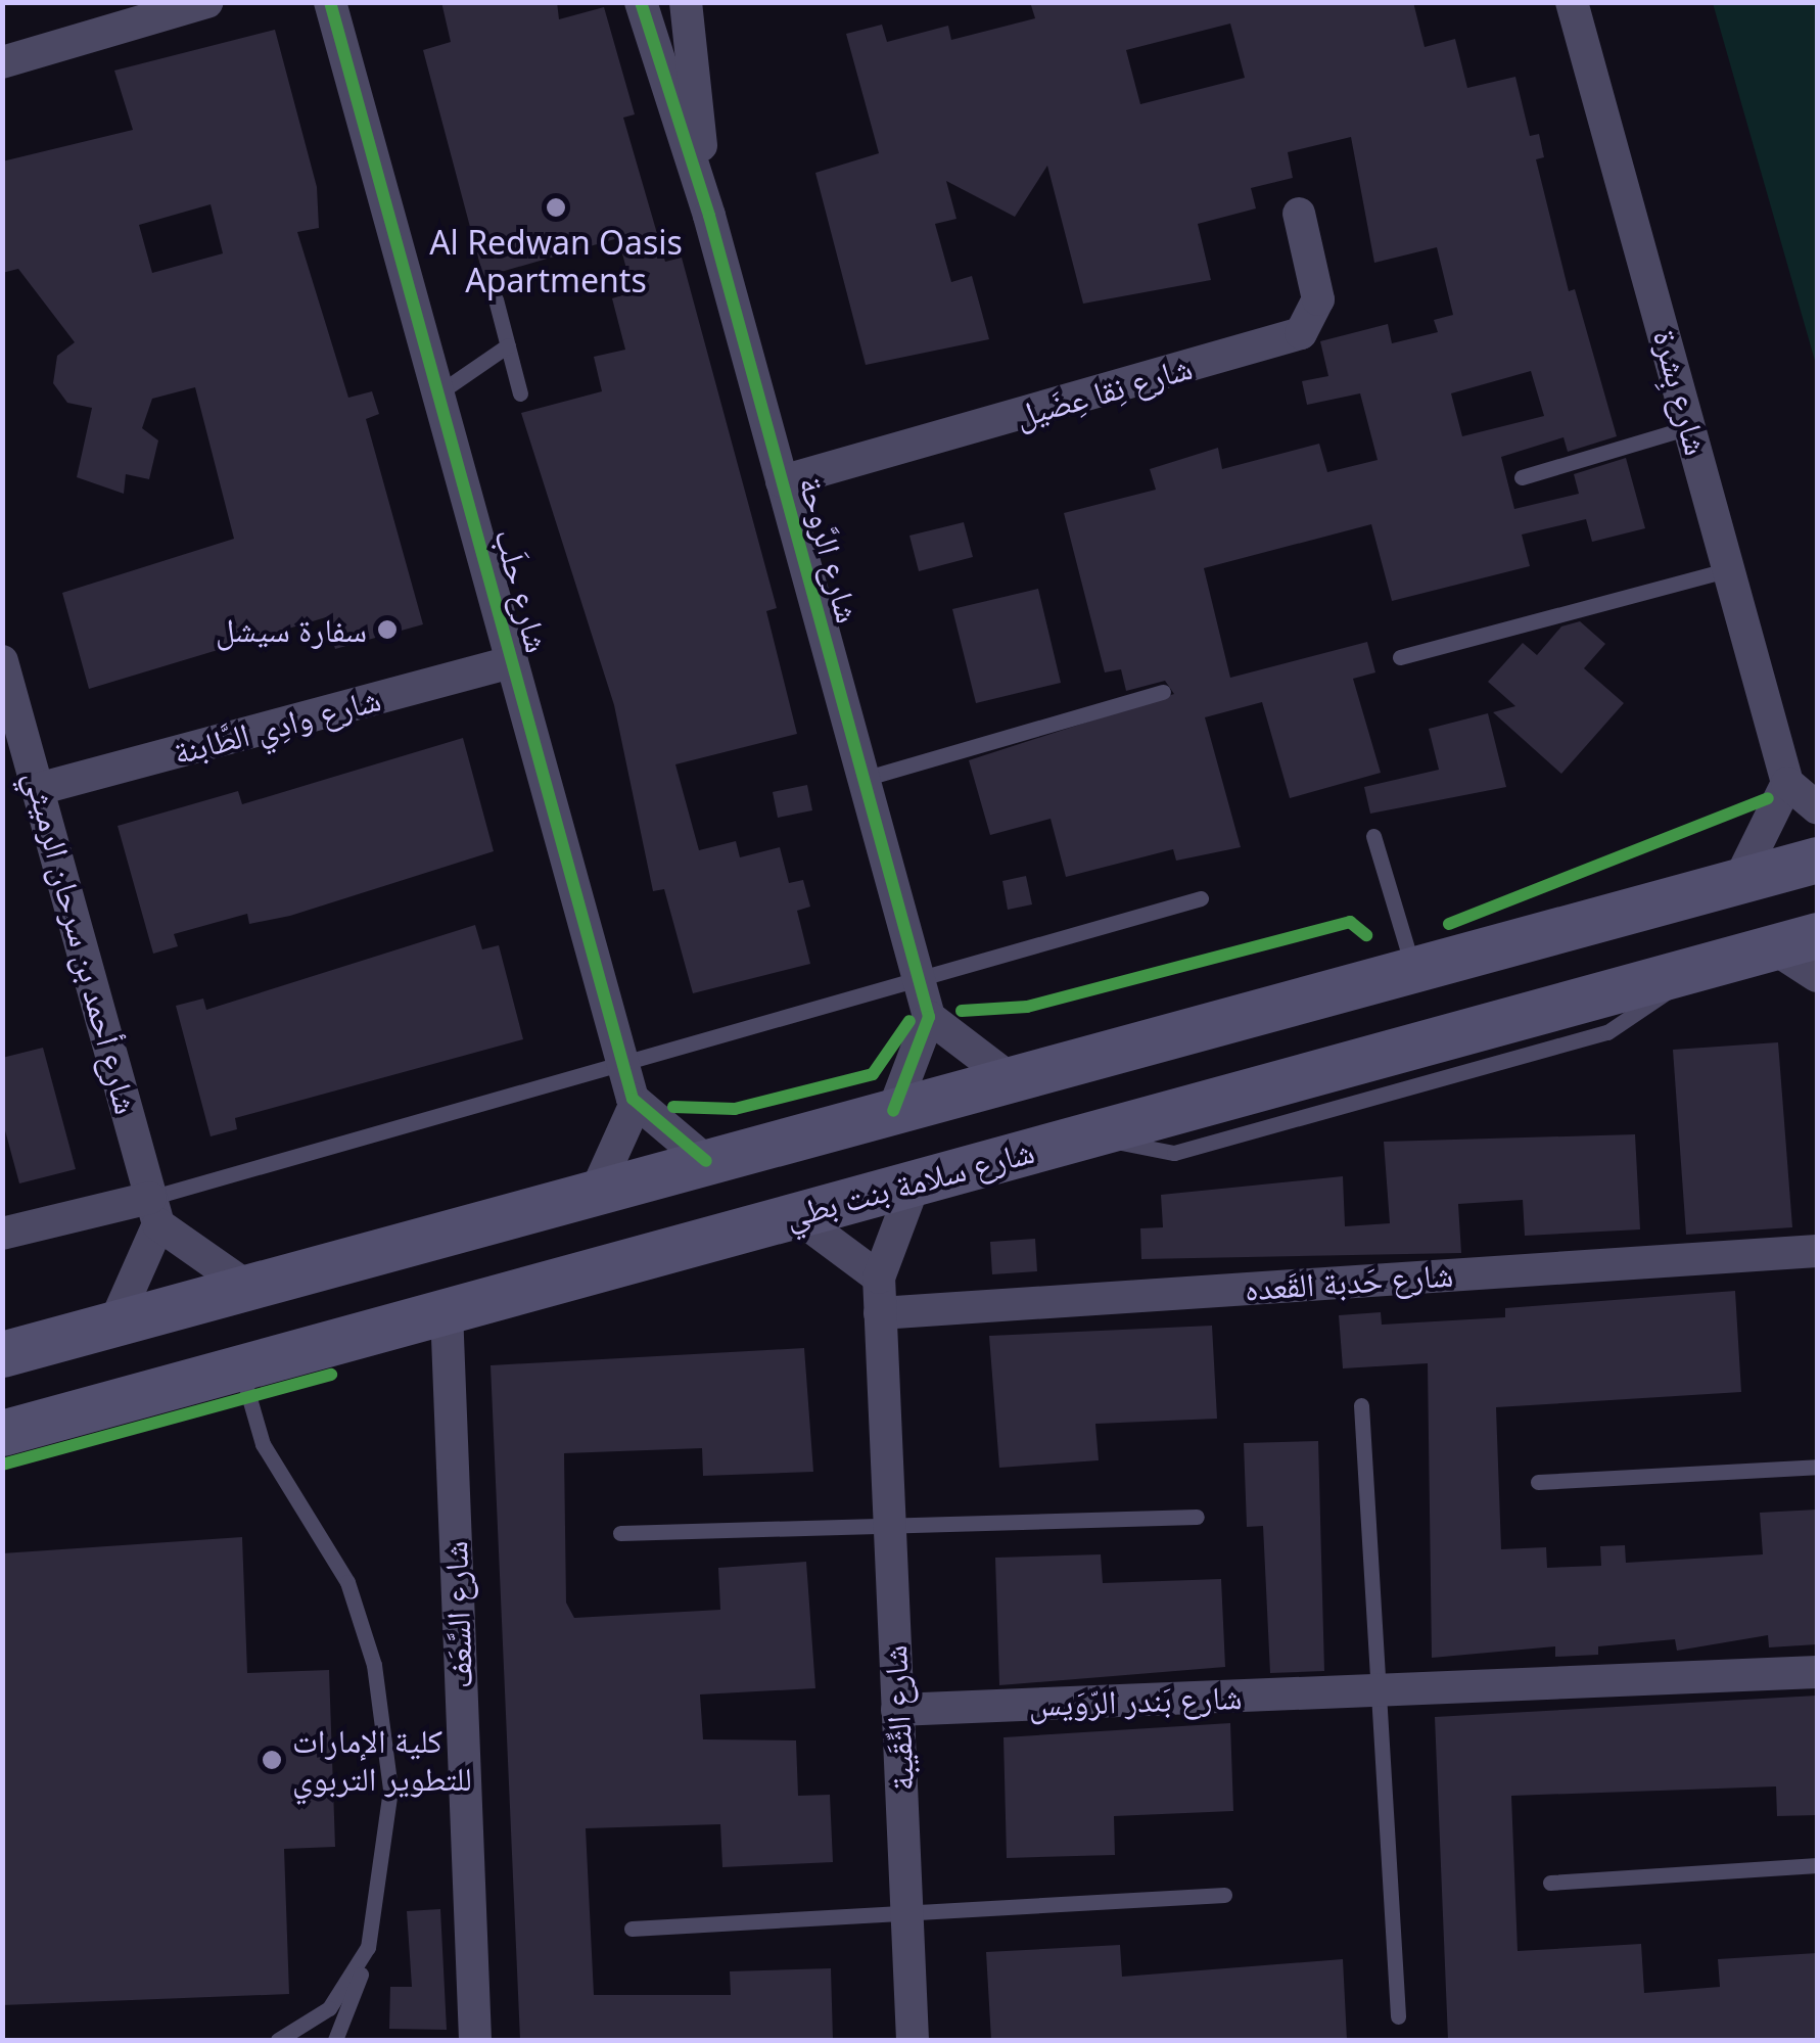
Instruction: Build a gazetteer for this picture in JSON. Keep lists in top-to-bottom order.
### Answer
{
  "streets": {
    "main road": ["شارع سلامة بنت بطي"],
    "street": [
      "شارع نِقا عِضَيل",
      "شارع بِشرة",
      "شارع الرَّوحة",
      "شارع حلَب",
      "شارع وادِي الطَّابنة",
      "شارع أحمد بن سرحان الرميثي",
      "شارع حَدبة القَعده",
      "شارع السَّعَف",
      "شارع بَندر الرّوَيس",
      "شارع الثِّقَيبة"
    ]
  },
  "crossings": [
    ["شارع نِقا عِضَيل", "شارع الرَّوحة"],
    ["شارع حلَب", "شارع وادِي الطَّابنة"],
    ["شارع وادِي الطَّابنة", "شارع أحمد بن سرحان الرميثي"],
    ["شارع سلامة بنت بطي", "شارع السَّعَف"],
    ["شارع سلامة بنت بطي", "شارع الثِّقَيبة"],
    ["شارع حَدبة القَعده", "شارع الثِّقَيبة"],
    ["شارع بَندر الرّوَيس", "شارع الثِّقَيبة"]
  ],
  "places": ["Al Redwan Oasis Apartments", "سفارة سيشل", "كلية الإمارات للتطوير التربوي"]
}
